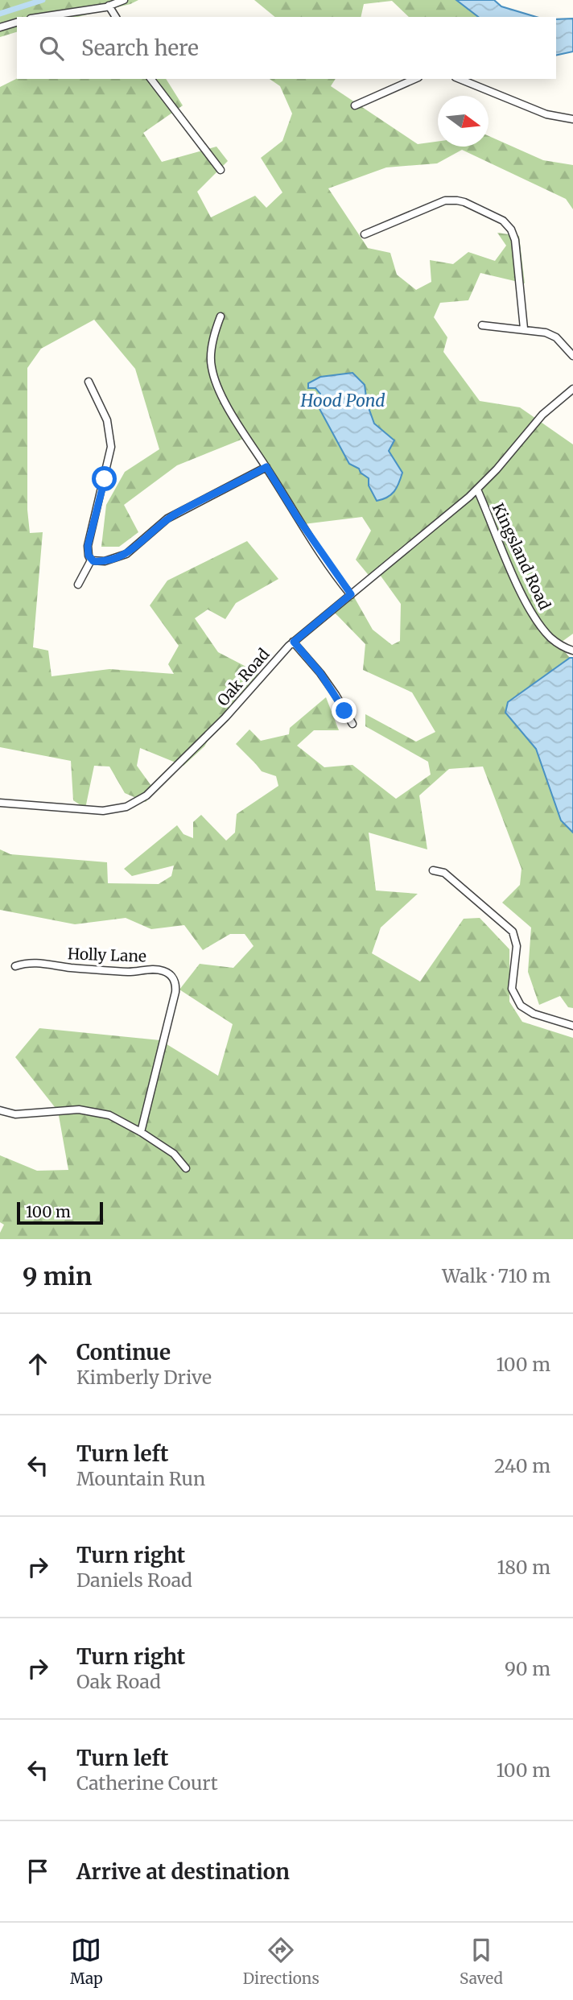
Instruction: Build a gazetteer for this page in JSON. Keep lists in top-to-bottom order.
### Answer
{
  "streets": {
    "street": ["Kingsland Road", "Oak Road", "Holly Lane"]
  },
  "crossings": [
    ["Kingsland Road", "Oak Road"]
  ],
  "water": ["Hood Pond"],
  "scale_bar": "100 m",
  "north": "right",
  "page": {
    "search": "Search here",
    "scale": "100 m",
    "heading": ["9 min", "Walk · 710 m"],
    "list": [
      ["Continue", "Kimberly Drive", "100 m"],
      ["Turn left", "Mountain Run", "240 m"],
      ["Turn right", "Daniels Road", "180 m"],
      ["Turn right", "Oak Road", "90 m"],
      ["Turn left", "Catherine Court", "100 m"],
      "Arrive at destination"
    ],
    "nav": ["Map", "Directions", "Saved"]
  }
}
